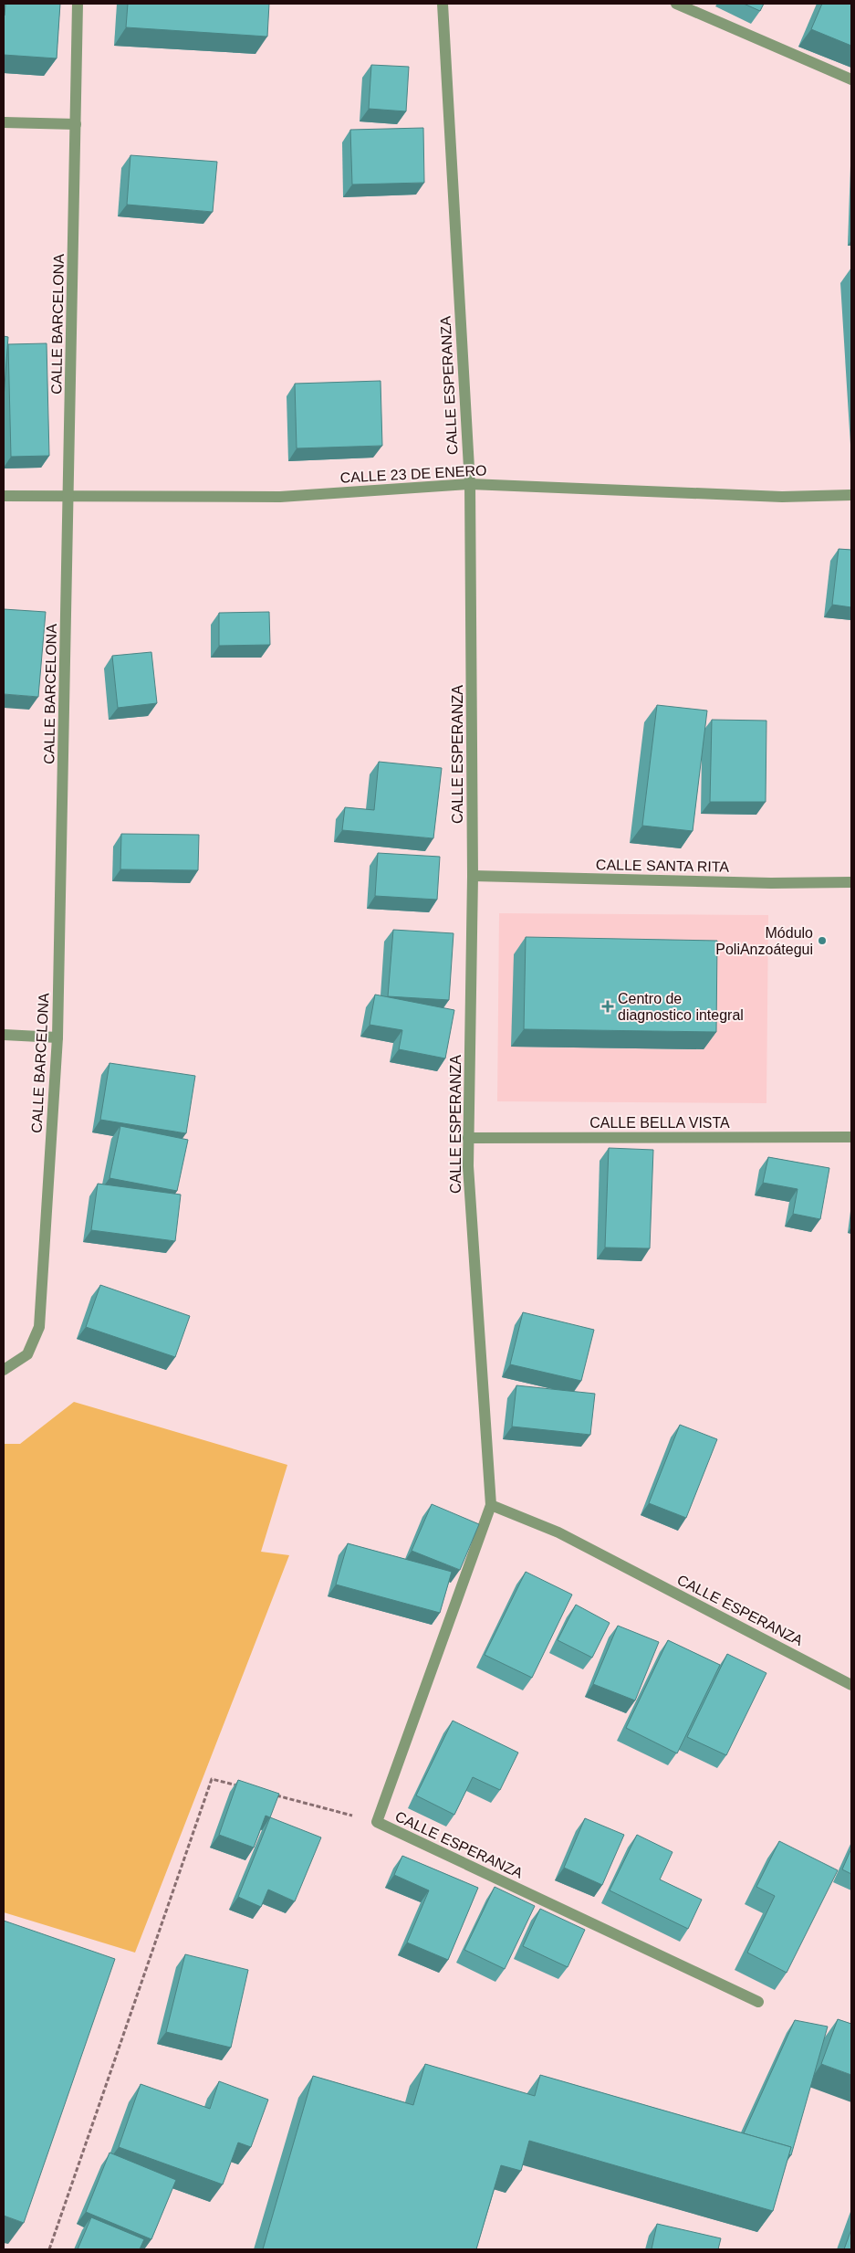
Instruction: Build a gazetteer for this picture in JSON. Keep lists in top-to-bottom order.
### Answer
{
  "streets": {
    "street": [
      "CALLE BARCELONA",
      "CALLE ESPERANZA",
      "CALLE 23 DE ENERO",
      "CALLE SANTA RITA",
      "CALLE BELLA VISTA"
    ]
  },
  "crossings": [
    ["CALLE BARCELONA", "CALLE 23 DE ENERO"],
    ["CALLE ESPERANZA", "CALLE 23 DE ENERO"],
    ["CALLE ESPERANZA", "CALLE SANTA RITA"],
    ["CALLE ESPERANZA", "CALLE BELLA VISTA"]
  ],
  "places": {
    "other": ["Módulo PoliAnzoátegui"],
    "health": ["Centro de diagnostico integral"]
  }
}
